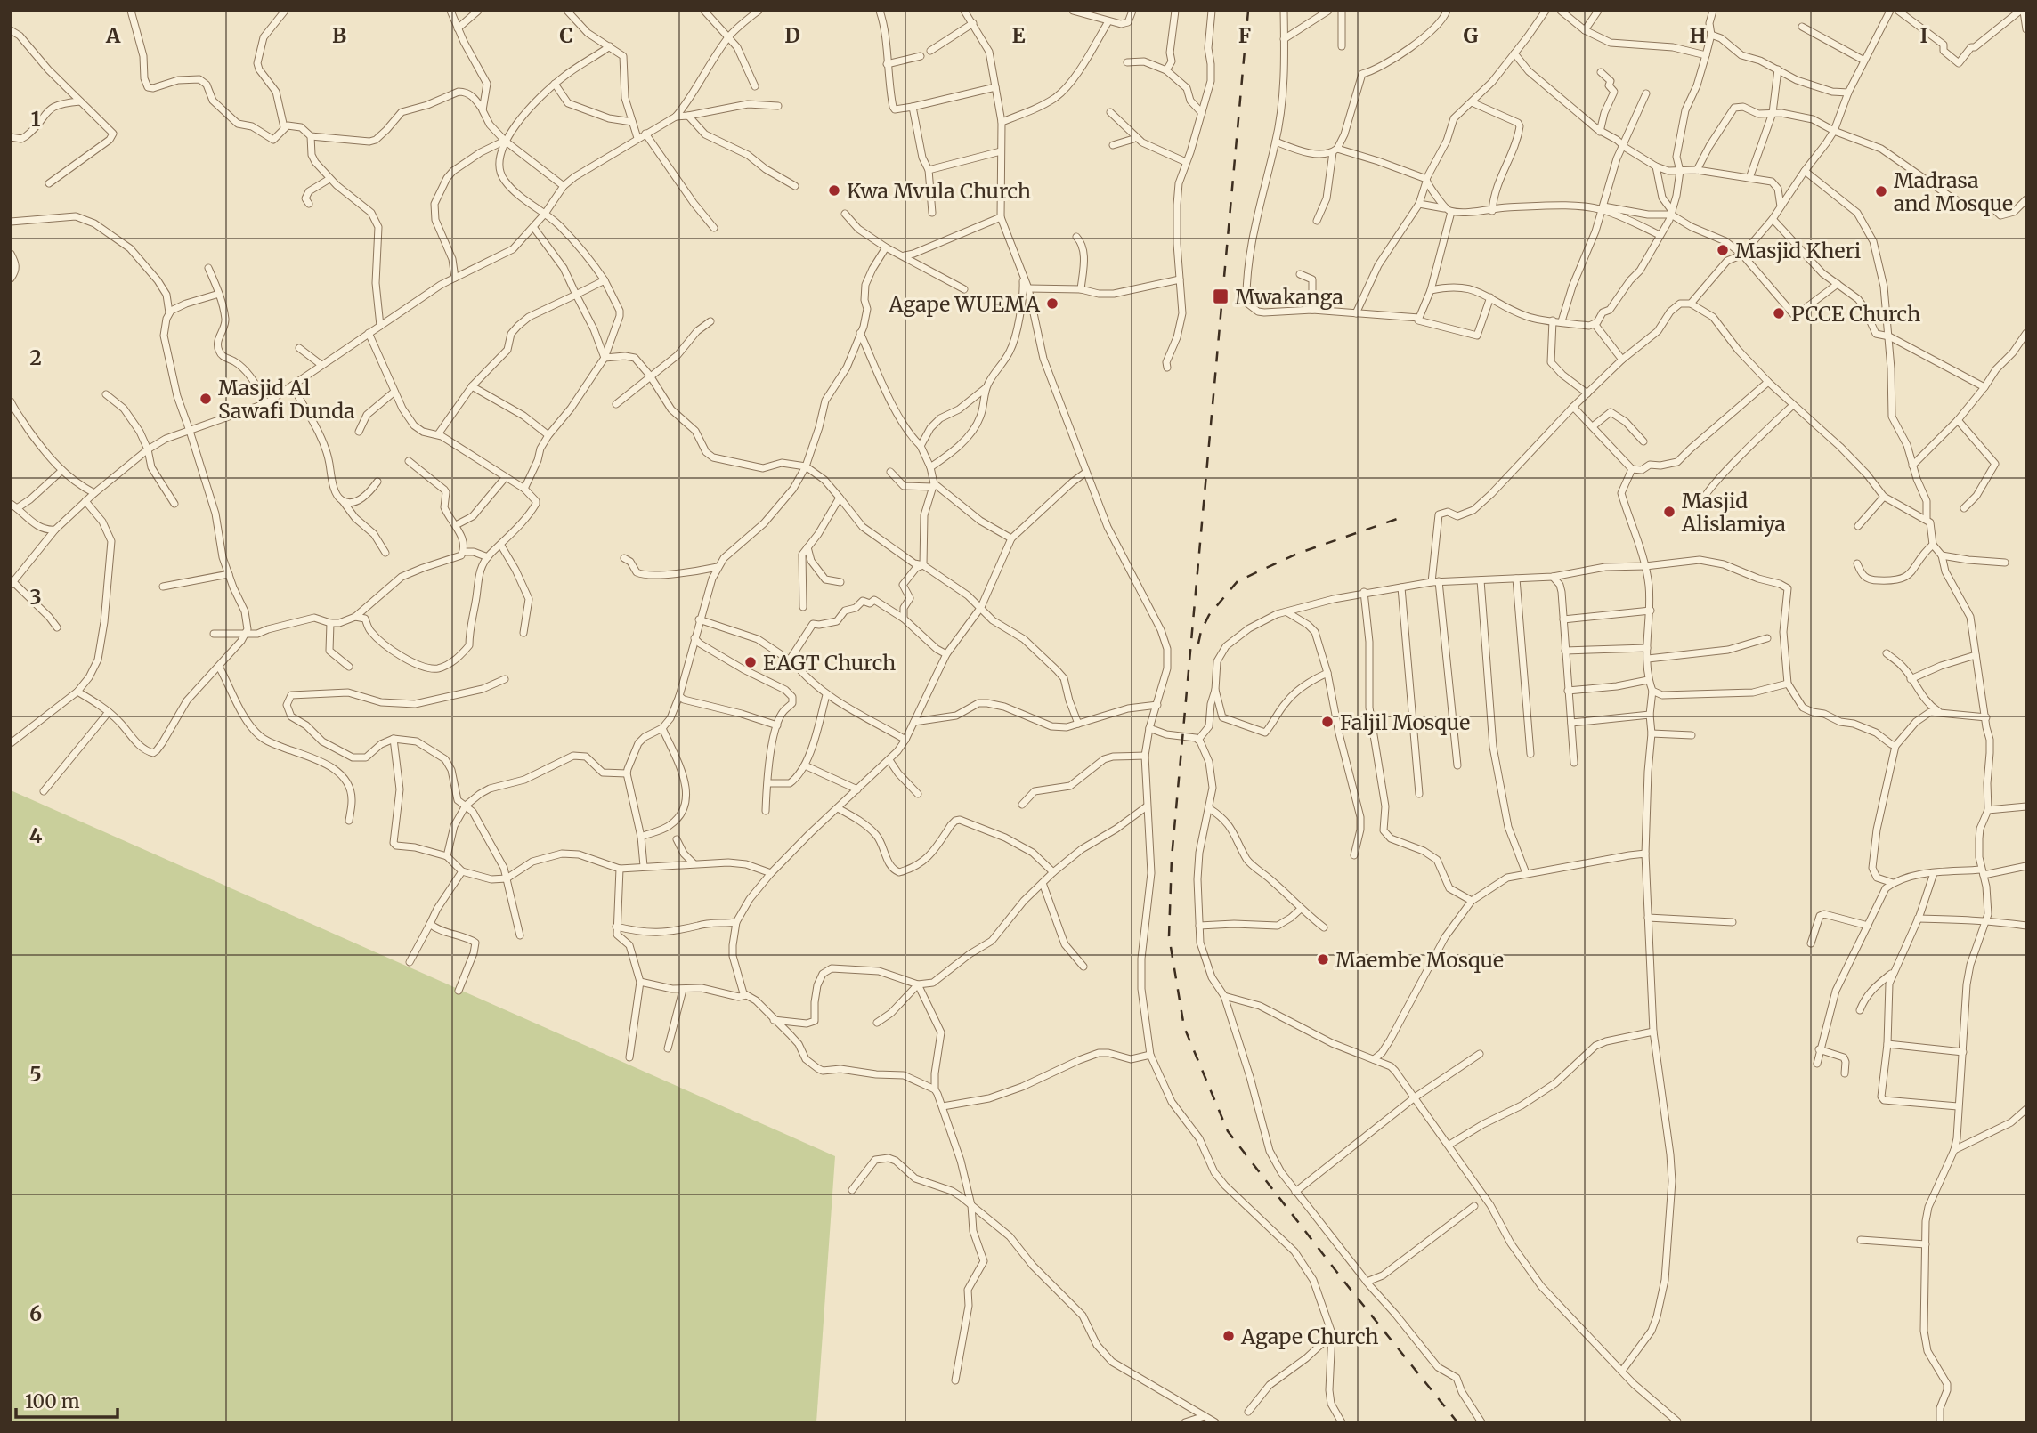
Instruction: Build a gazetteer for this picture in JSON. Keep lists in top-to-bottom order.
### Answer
{
  "places": {
    "other": [
      "Kwa Mvula Church",
      "Madrasa and Mosque",
      "Masjid Kheri",
      "Agape WUEMA",
      "PCCE Church",
      "Masjid Al Sawafi Dunda",
      "Masjid Alislamiya",
      "EAGT Church",
      "Faljil Mosque",
      "Maembe Mosque",
      "Agape Church"
    ],
    "transit": ["Mwakanga"]
  },
  "scale_bar": "100 m",
  "grid": {
    "columns": [
      "A",
      "B",
      "C",
      "D",
      "E",
      "F",
      "G",
      "H",
      "I"
    ],
    "rows": [
      "1",
      "2",
      "3",
      "4",
      "5",
      "6"
    ]
  }
}
